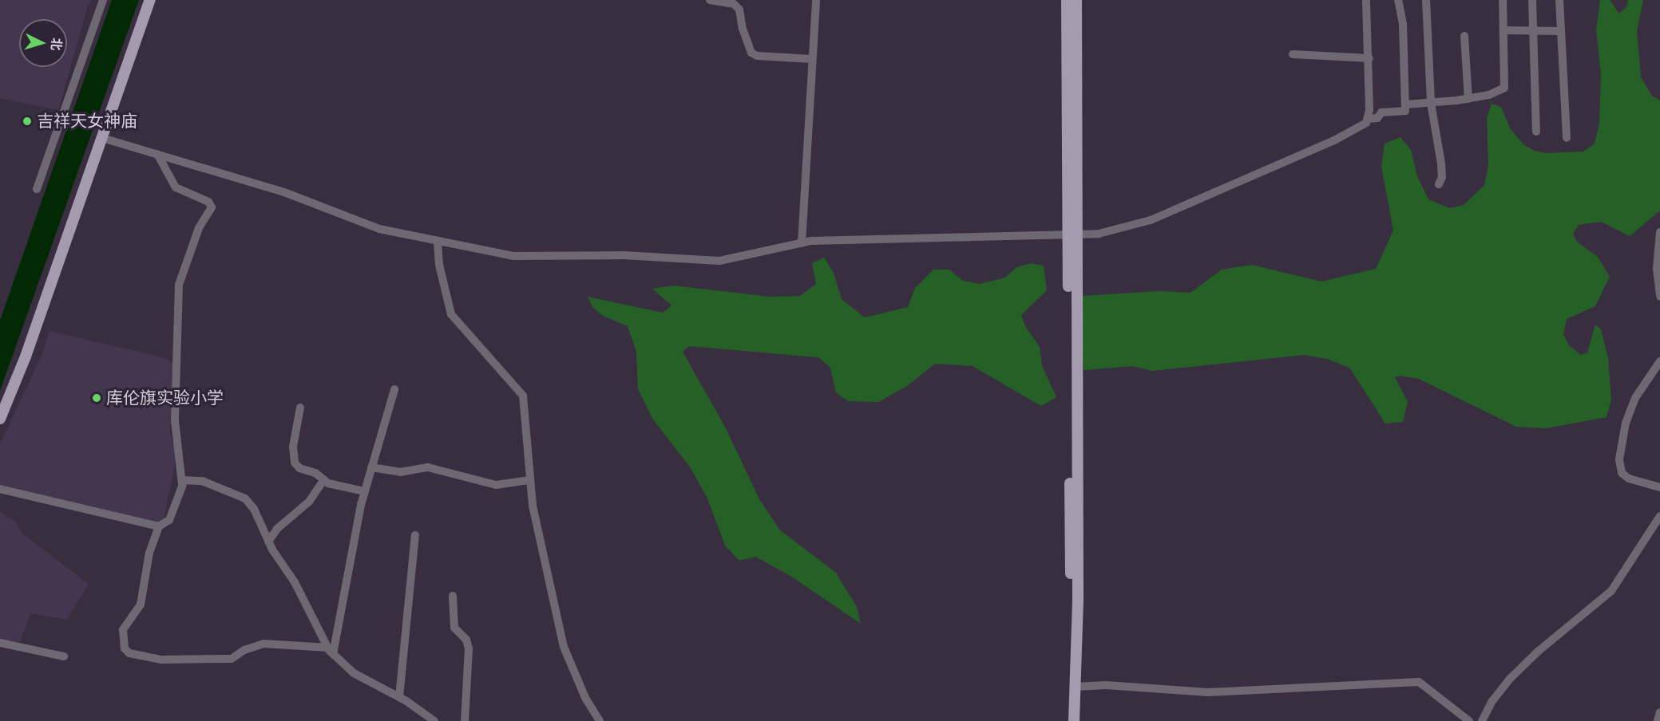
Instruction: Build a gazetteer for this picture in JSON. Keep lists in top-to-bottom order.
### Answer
{
  "places": ["吉祥天女神庙", "库伦旗实验小学"],
  "north": "right"
}
